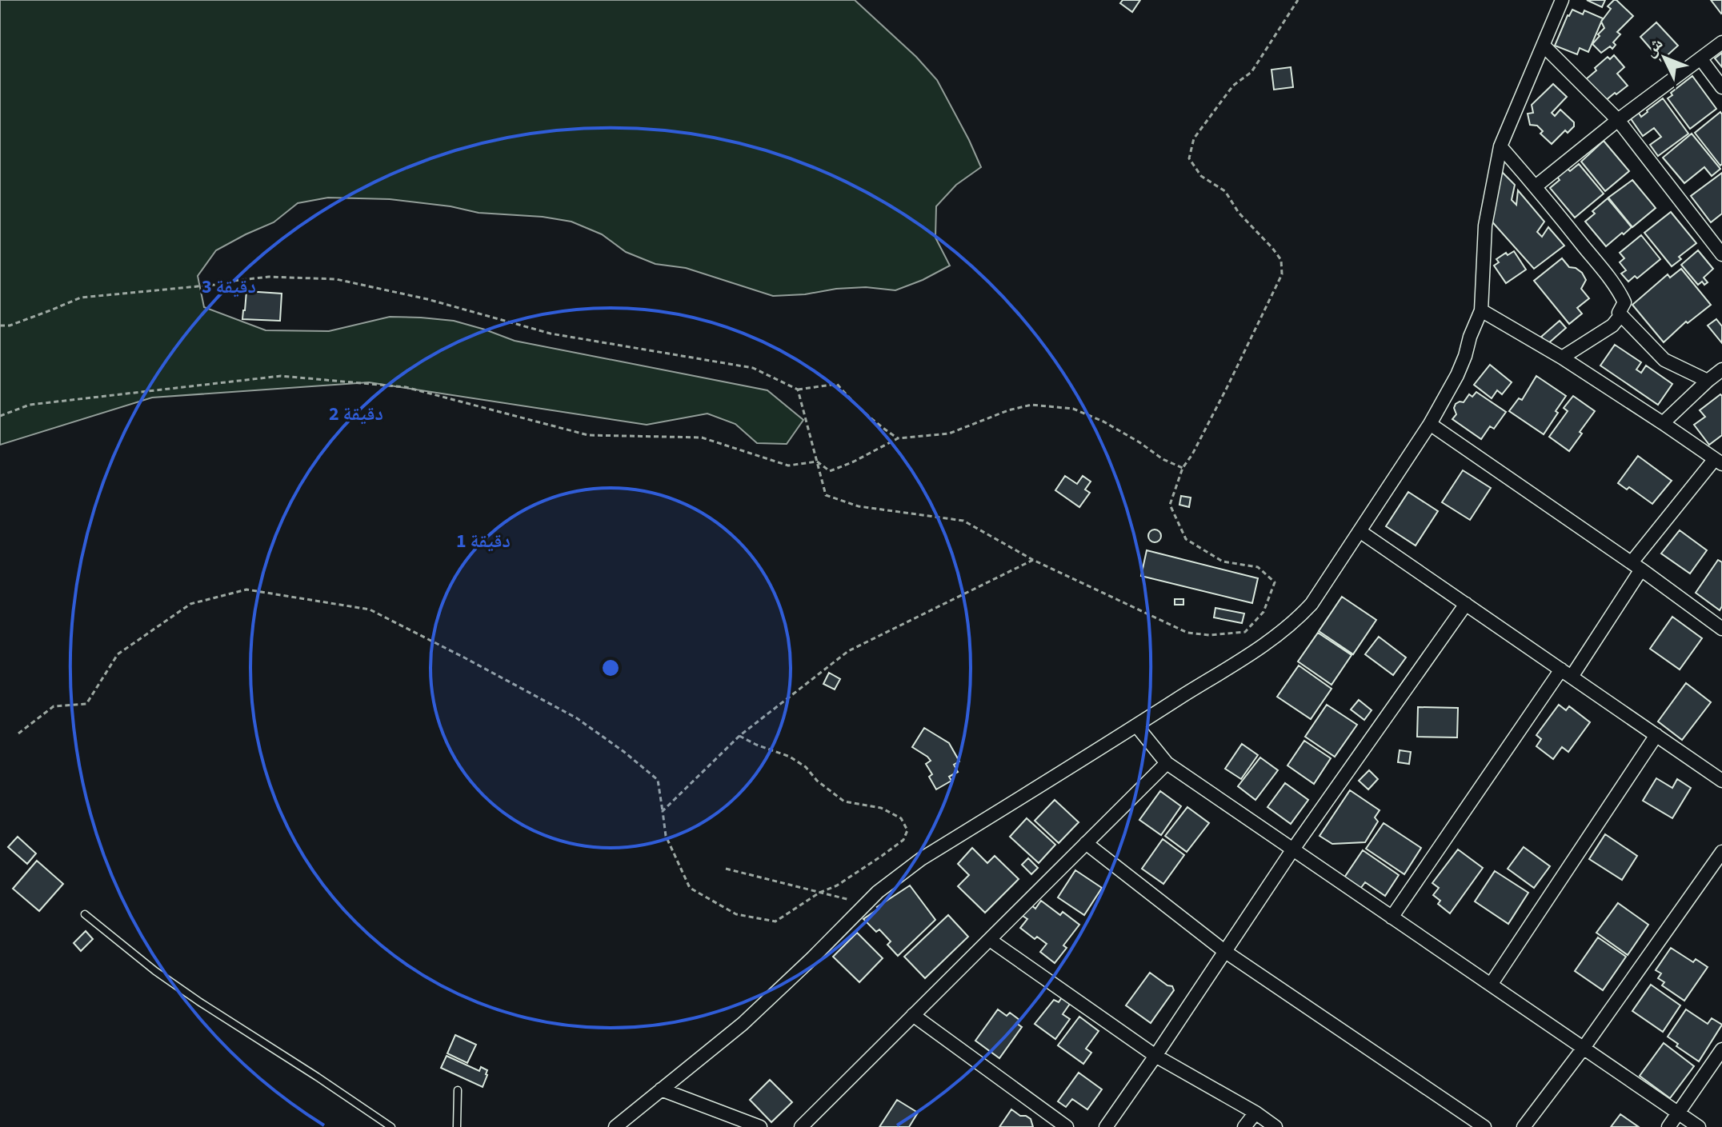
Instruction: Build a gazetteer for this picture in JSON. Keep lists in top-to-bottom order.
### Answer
{
  "north": "top left",
  "rings": ["3 دقيقة", "2 دقيقة", "1 دقيقة"]
}
